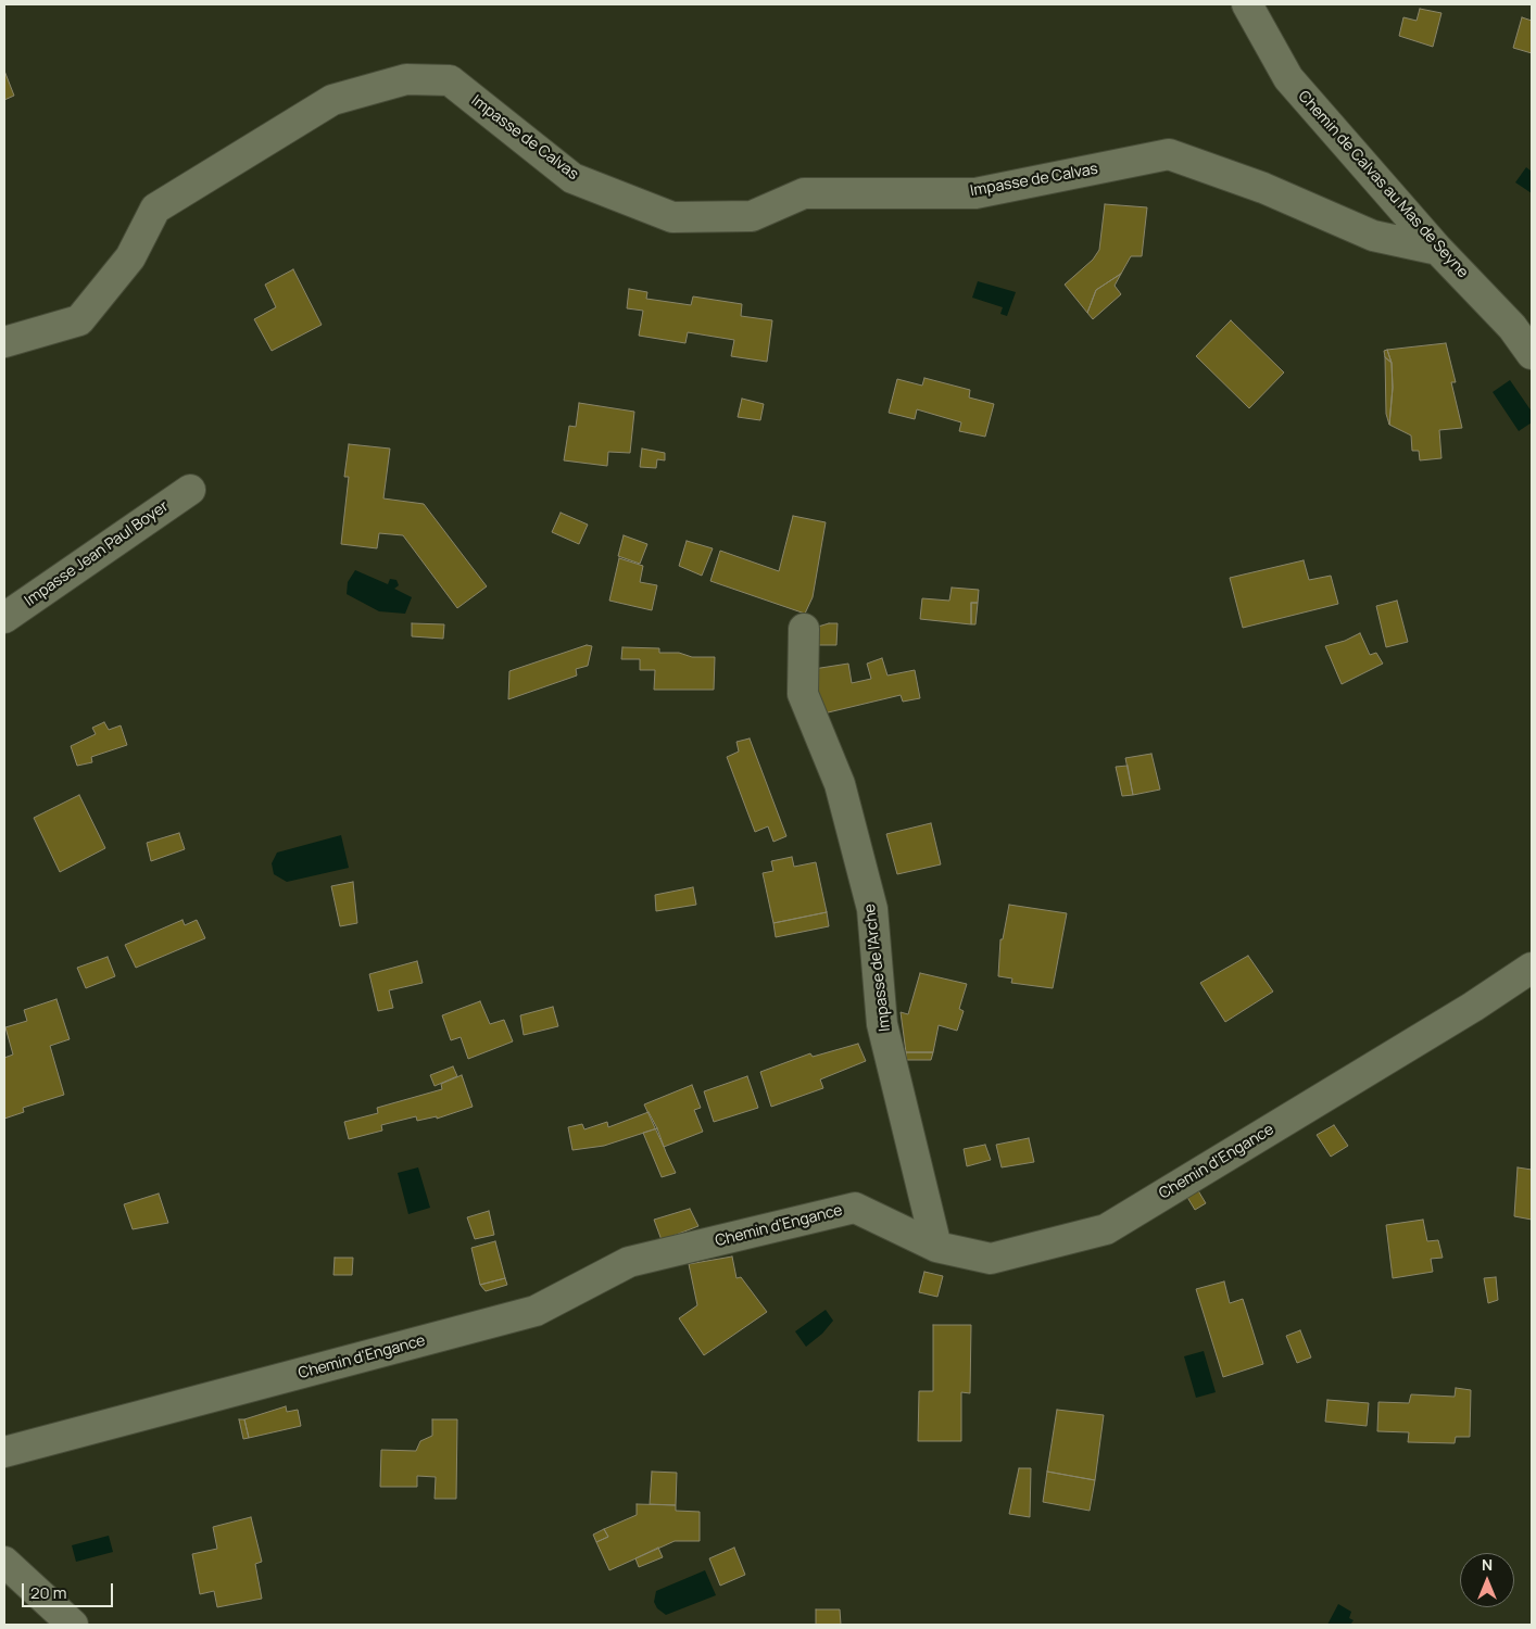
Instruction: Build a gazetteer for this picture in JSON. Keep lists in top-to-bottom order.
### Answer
{
  "streets": {
    "street": [
      "Impasse de Calvas",
      "Chemin de Calvas au Mas de Seyne",
      "Impasse Jean Paul Boyer",
      "Impasse de l'Arche",
      "Chemin d'Engance"
    ]
  },
  "crossings": [
    ["Impasse de Calvas", "Chemin de Calvas au Mas de Seyne"],
    ["Impasse de l'Arche", "Chemin d'Engance"]
  ],
  "scale_bar": "20 m",
  "north": "top"
}
